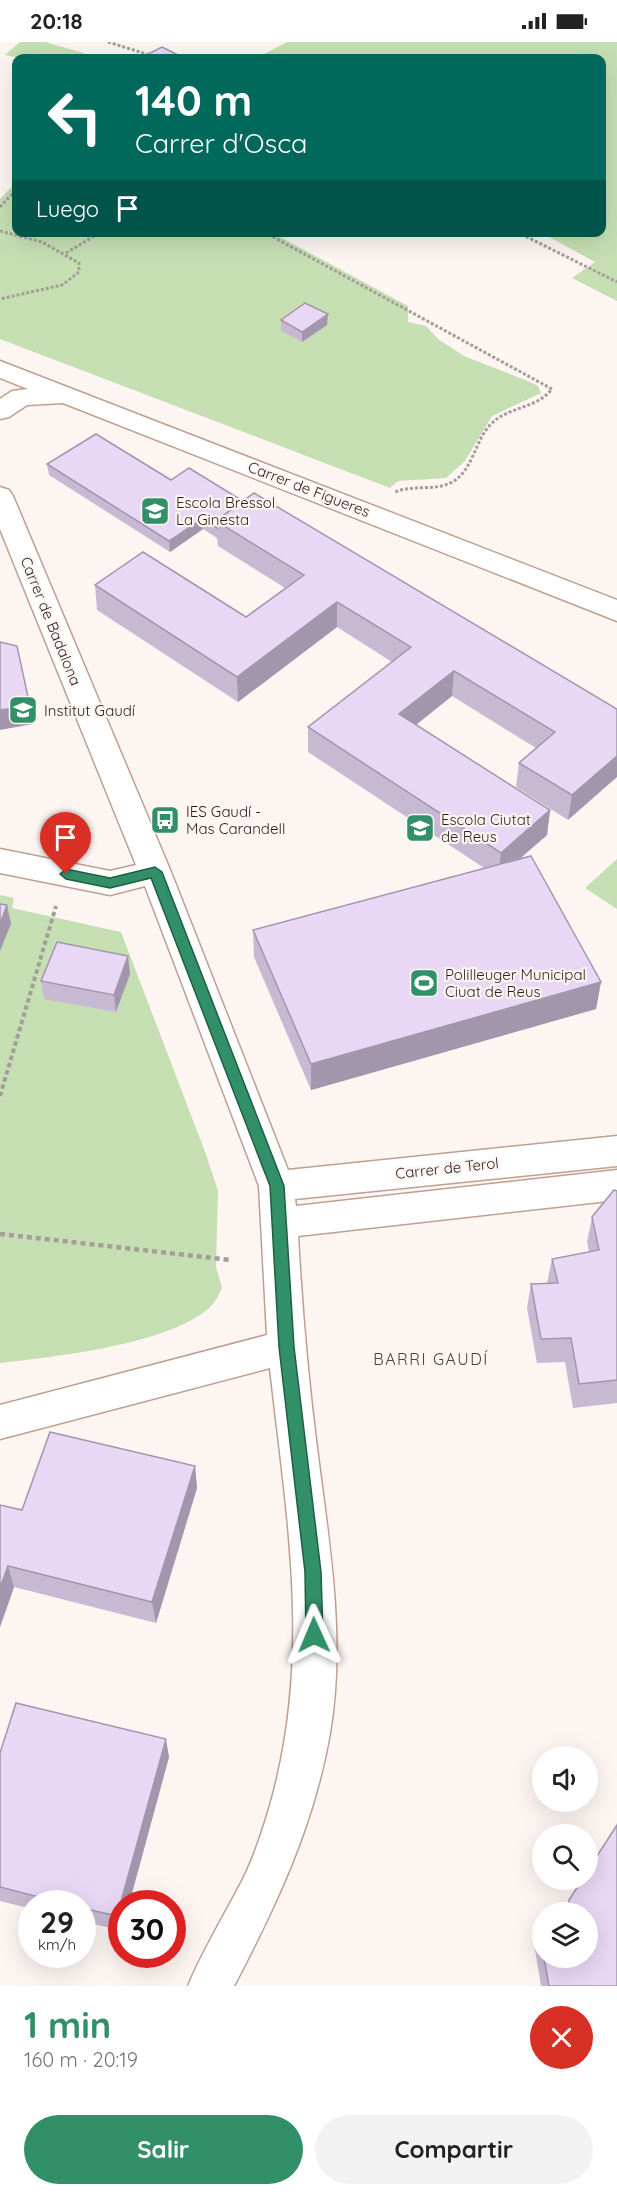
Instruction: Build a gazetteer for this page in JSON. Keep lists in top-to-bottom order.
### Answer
{
  "streets": {
    "street": ["Carrer de Figueres", "Carrer de Badalona", "Carrer de Terol"]
  },
  "crossings": [
    ["Carrer de Badalona", "Carrer de Terol"]
  ],
  "districts": ["BARRI GAUDÍ"],
  "places": {
    "school or university": ["Escola Bressol La Ginesta", "Institut Gaudí", "Escola Ciutat de Reus"],
    "bus stop": ["IES Gaudí - Mas Carandell"],
    "sports": ["Polilleuger Municipal Ciuat de Reus"]
  },
  "page": {
    "status": "20:18",
    "turn": ["140 m", "Carrer d'Osca"],
    "then": "Luego",
    "speed": "29 km/h",
    "limit": "30",
    "heading": ["1 min", "160 m · 20:19"],
    "buttons": ["Salir", "Compartir"]
  }
}
